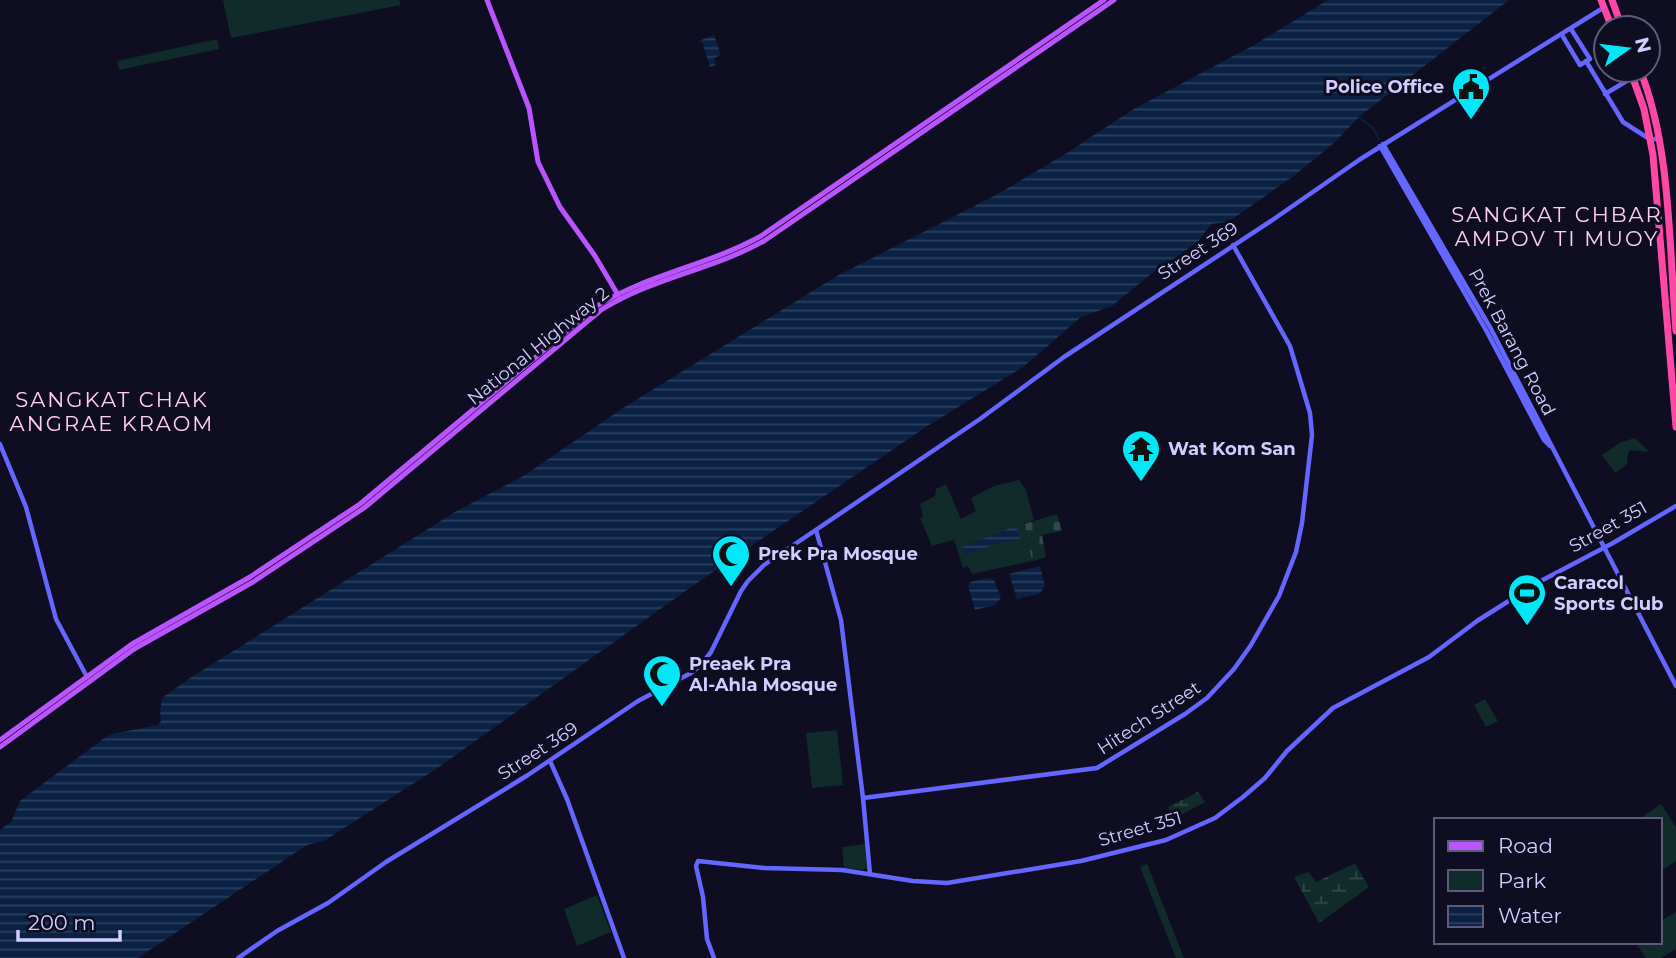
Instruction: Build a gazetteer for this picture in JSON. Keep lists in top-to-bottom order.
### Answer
{
  "streets": {
    "main road": ["National Highway 2"],
    "street": [
      "Street 369",
      "Prek Barang Road",
      "Street 351",
      "Hitech Street"
    ]
  },
  "crossings": [
    ["Street 369", "Prek Barang Road"],
    ["Street 369", "Hitech Street"],
    ["Prek Barang Road", "Street 351"]
  ],
  "districts": ["SANGKAT CHBAR AMPOV TI MUOY", "SANGKAT CHAK ANGRAE KRAOM"],
  "places": {
    "public building": ["Police Office"],
    "temple": ["Wat Kom San"],
    "mosque": ["Prek Pra Mosque", "Preaek Pra Al-Ahla Mosque"],
    "sports": ["Caracol Sports Club"]
  },
  "legend": ["Road", "Park", "Water"],
  "scale_bar": "200 m",
  "north": "right"
}
